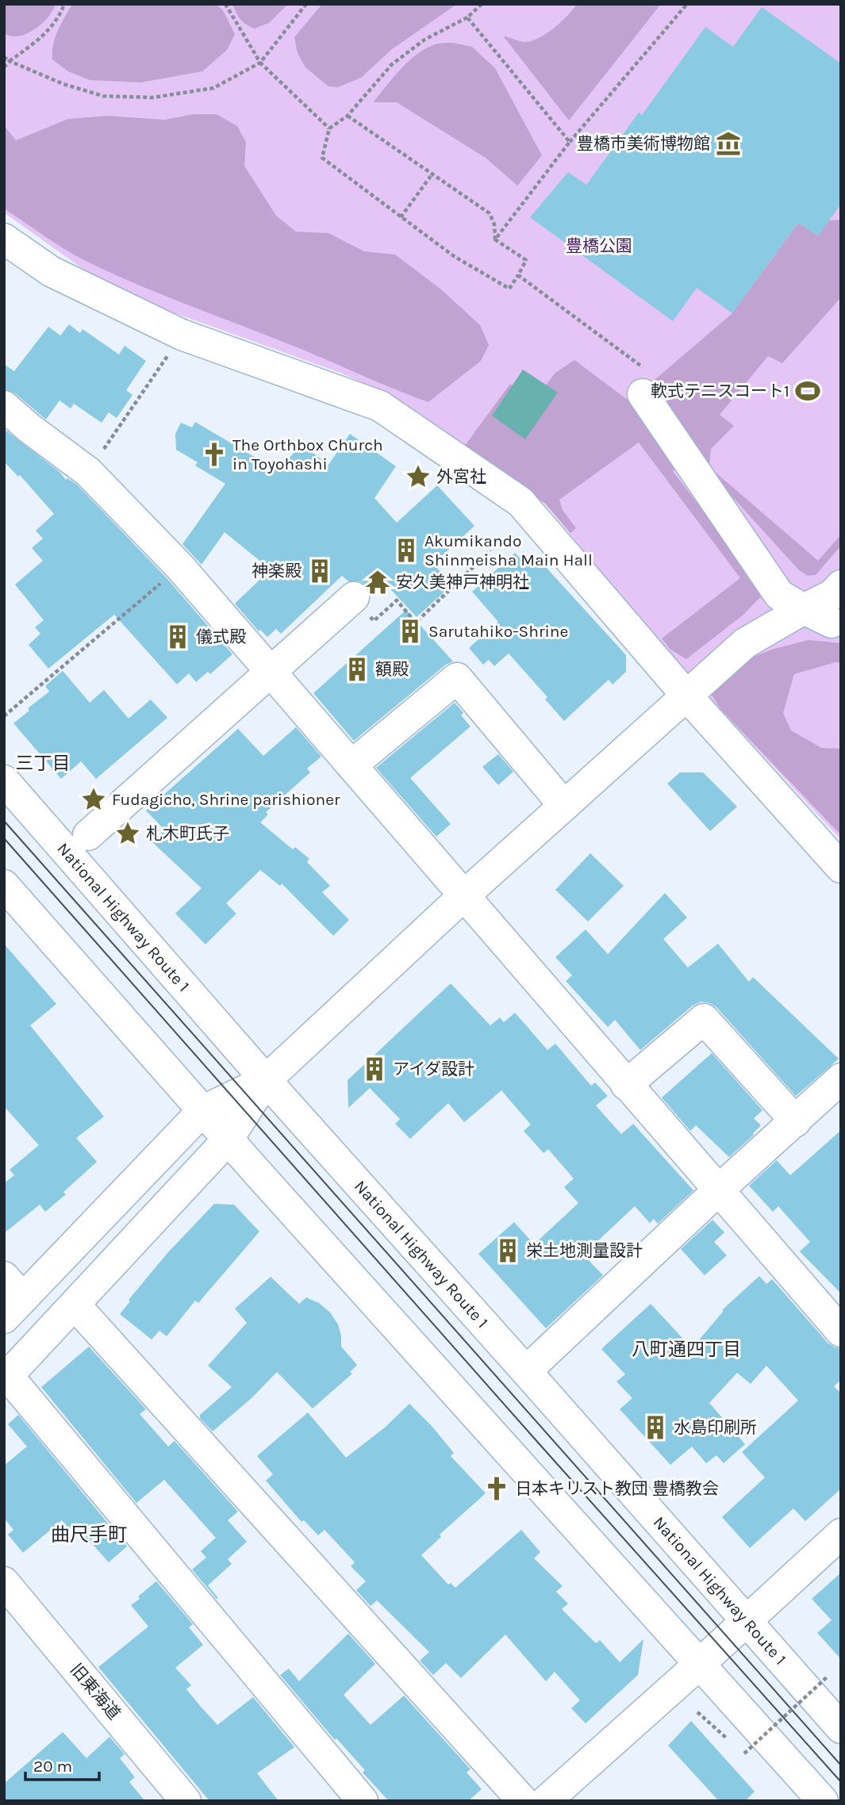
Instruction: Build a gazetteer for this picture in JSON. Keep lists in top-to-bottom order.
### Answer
{
  "streets": {
    "main road": ["National Highway Route 1", "旧東海道"]
  },
  "districts": ["三丁目", "八町通四丁目", "曲尺手町"],
  "parks": ["豊橋公園"],
  "places": {
    "museum": ["豊橋市美術博物館"],
    "sports": ["軟式テニスコート1"],
    "church": ["The Orthbox Church in Toyohashi", "日本キリスト教団 豊橋教会"],
    "place": ["外宮社", "Fudagicho, Shrine parishioner", "札木町氏子"],
    "building": [
      "Akumikando Shinmeisha Main Hall",
      "神楽殿",
      "Sarutahiko-Shrine",
      "儀式殿",
      "額殿",
      "アイダ設計",
      "栄土地測量設計",
      "水島印刷所"
    ],
    "temple": ["安久美神戸神明社"]
  },
  "scale_bar": "20 m"
}
